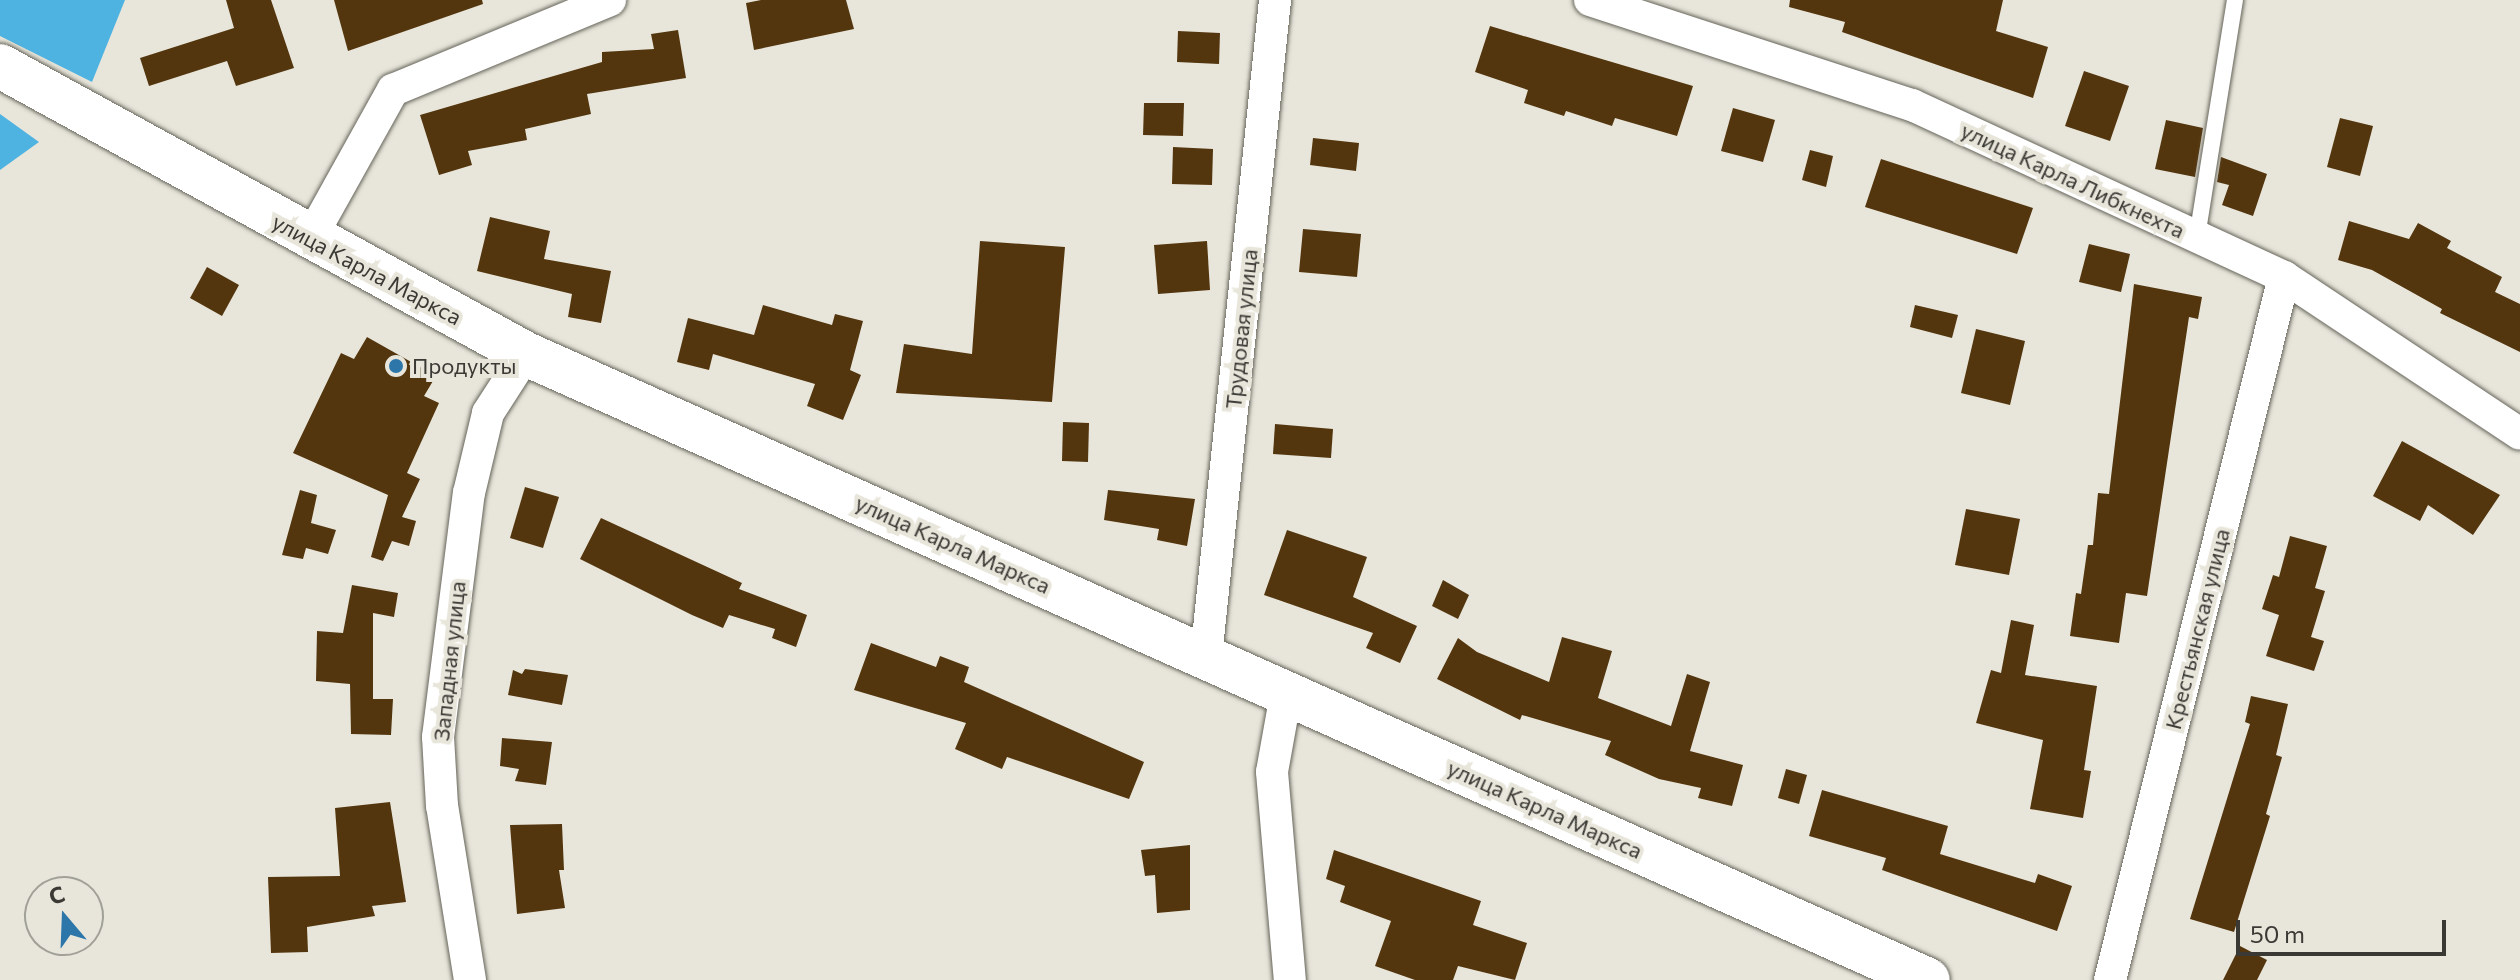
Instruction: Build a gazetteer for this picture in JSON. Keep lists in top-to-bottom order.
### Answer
{
  "streets": {
    "main road": ["улица Карла Маркса"],
    "street": [
      "улица Карла Либкнехта",
      "Трудовая улица",
      "Крестьянская улица",
      "Западная улица"
    ]
  },
  "crossings": [
    ["улица Карла Либкнехта", "Крестьянская улица"],
    ["улица Карла Маркса", "Трудовая улица"],
    ["улица Карла Маркса", "Западная улица"]
  ],
  "places": ["Продукты"],
  "scale_bar": "50 m",
  "north": "top"
}
